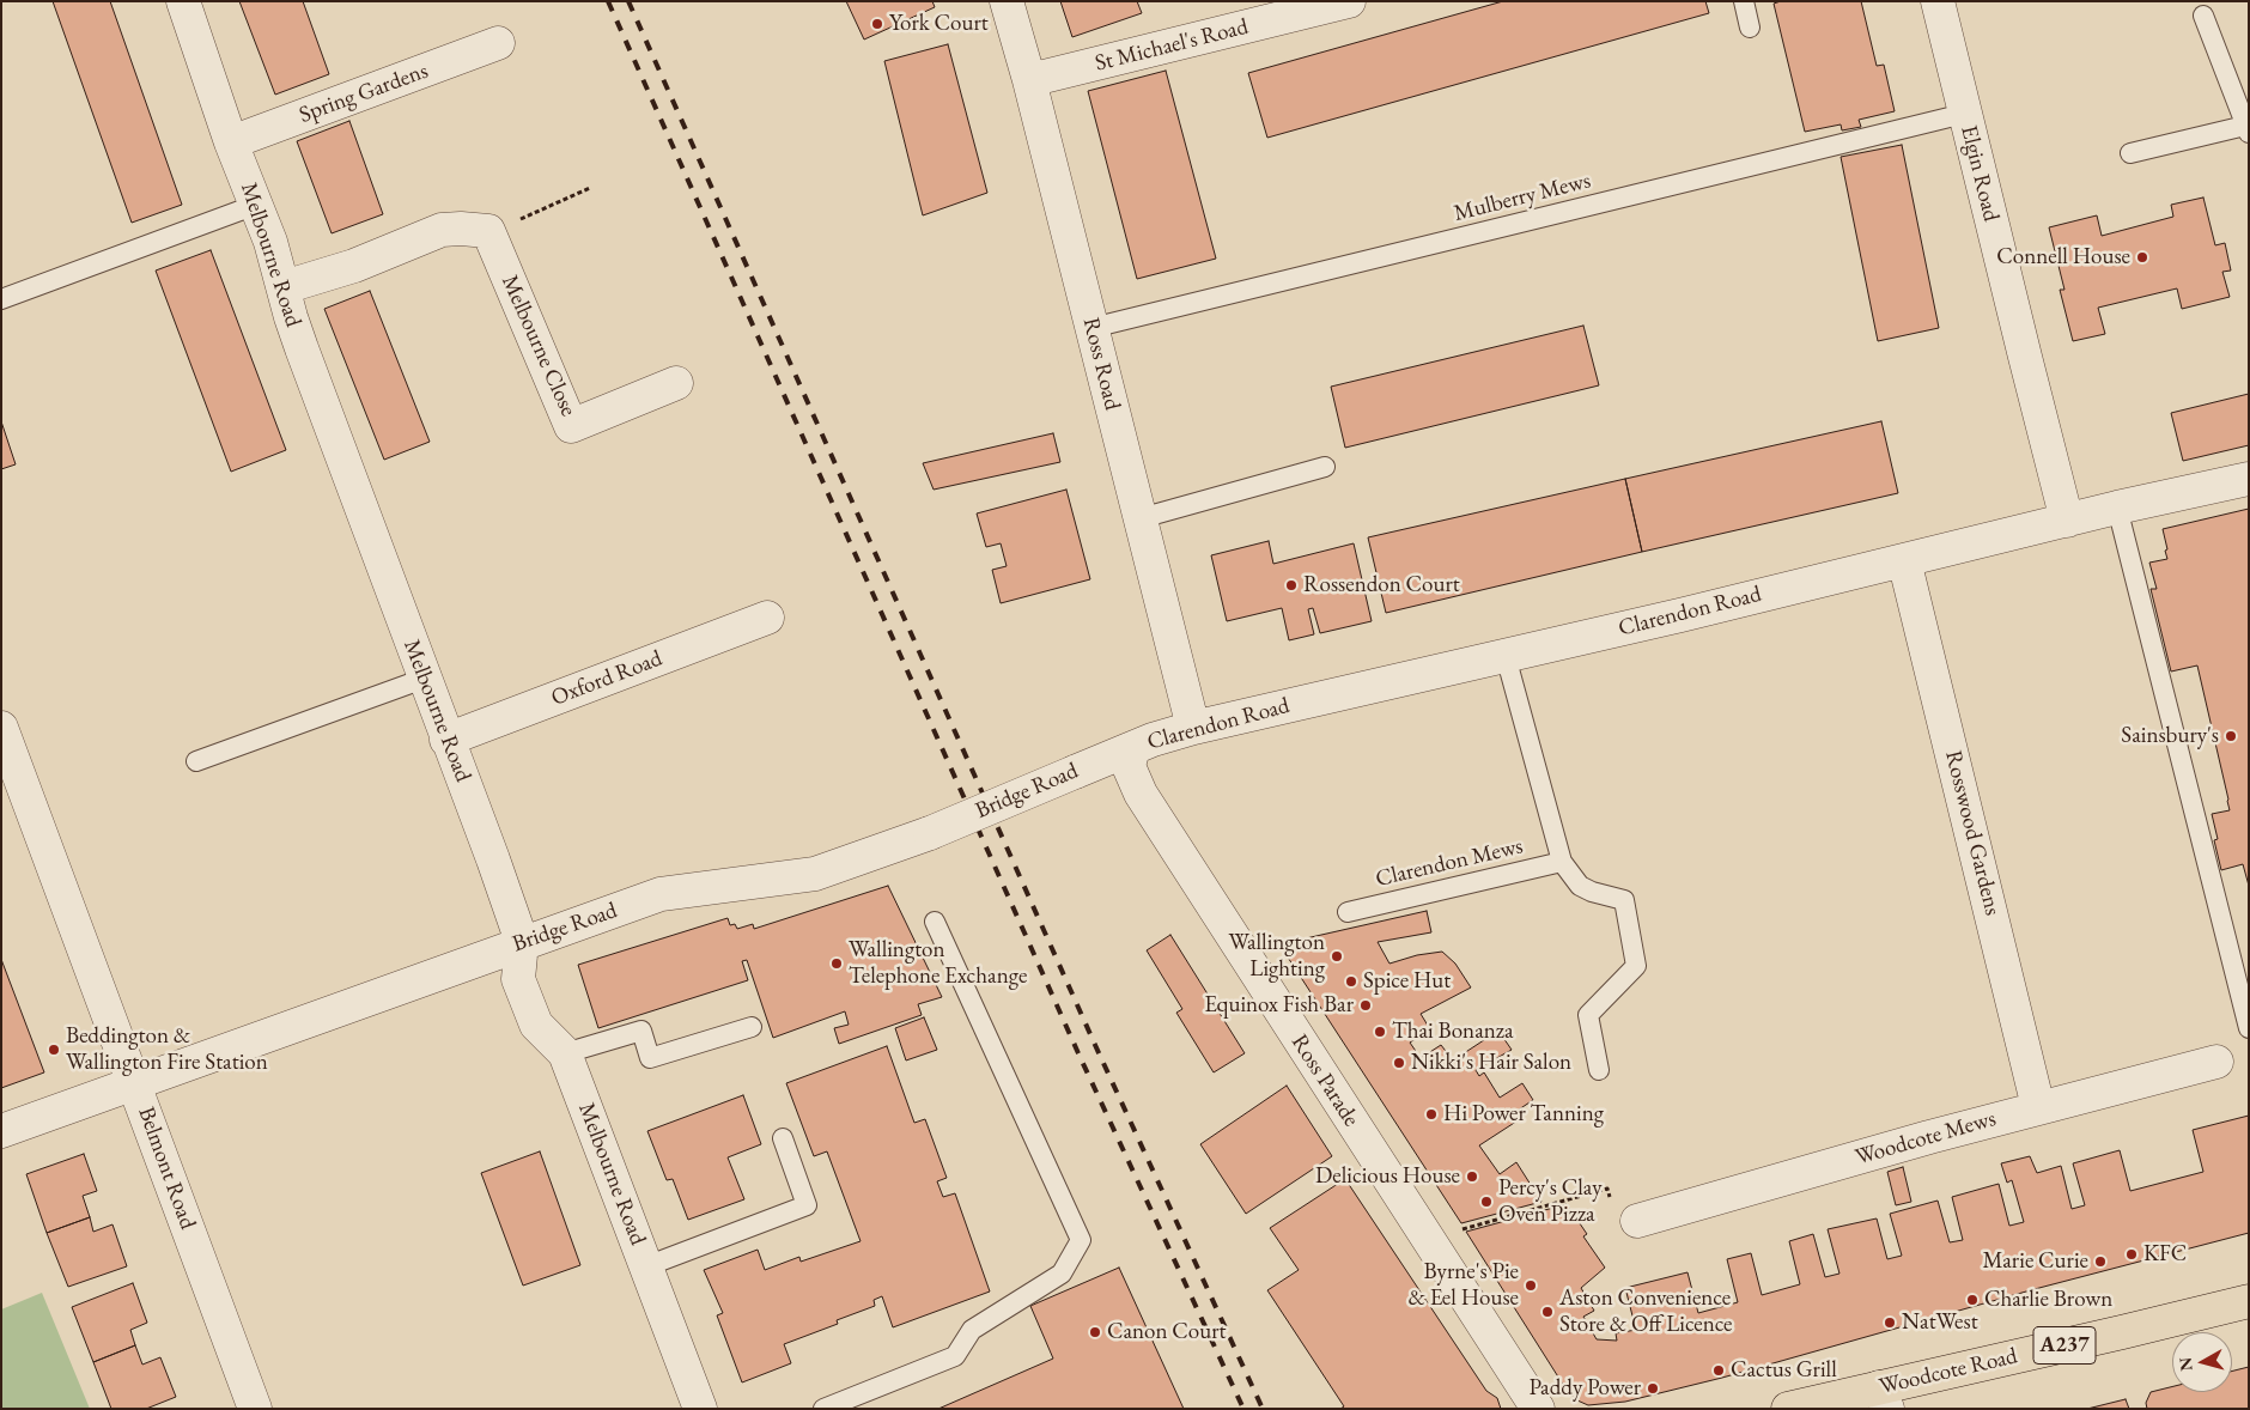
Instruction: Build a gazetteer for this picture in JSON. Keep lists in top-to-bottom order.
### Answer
{
  "streets": {
    "main road": ["A237", "Woodcote Road"],
    "street": [
      "St Michael's Road",
      "Spring Gardens",
      "Elgin Road",
      "Melbourne Road",
      "Melbourne Close",
      "Ross Road",
      "Clarendon Road",
      "Oxford Road",
      "Bridge Road",
      "Rosswood Gardens",
      "Ross Parade",
      "Woodcote Mews",
      "Belmont Road"
    ],
    "lane": ["Mulberry Mews", "Clarendon Mews"]
  },
  "crossings": [
    ["St Michael's Road", "Ross Road"],
    ["Spring Gardens", "Melbourne Road"],
    ["Elgin Road", "Mulberry Mews"],
    ["Elgin Road", "Clarendon Road"],
    ["Mulberry Mews", "Ross Road"],
    ["Melbourne Road", "Oxford Road"],
    ["Melbourne Road", "Bridge Road"],
    ["Ross Road", "Clarendon Road"],
    ["Clarendon Road", "Bridge Road"],
    ["Clarendon Road", "Rosswood Gardens"],
    ["Clarendon Road", "Clarendon Mews"],
    ["Clarendon Road", "Ross Parade"],
    ["Bridge Road", "Ross Parade"],
    ["Bridge Road", "Belmont Road"],
    ["Rosswood Gardens", "Woodcote Mews"]
  ],
  "places": [
    "York Court",
    "Connell House",
    "Rossendon Court",
    "Sainsbury's",
    "Wallington Lighting",
    "Wallington Telephone Exchange",
    "Spice Hut",
    "Equinox Fish Bar",
    "Thai Bonanza",
    "Beddington & Wallington Fire Station",
    "Nikki's Hair Salon",
    "Hi Power Tanning",
    "Delicious House",
    "Percy's Clay Oven Pizza",
    "KFC",
    "Marie Curie",
    "Byrne's Pie & Eel House",
    "Charlie Brown",
    "Aston Convenience Store & Off Licence",
    "NatWest",
    "Canon Court",
    "Cactus Grill",
    "Paddy Power"
  ],
  "north": "left"
}
